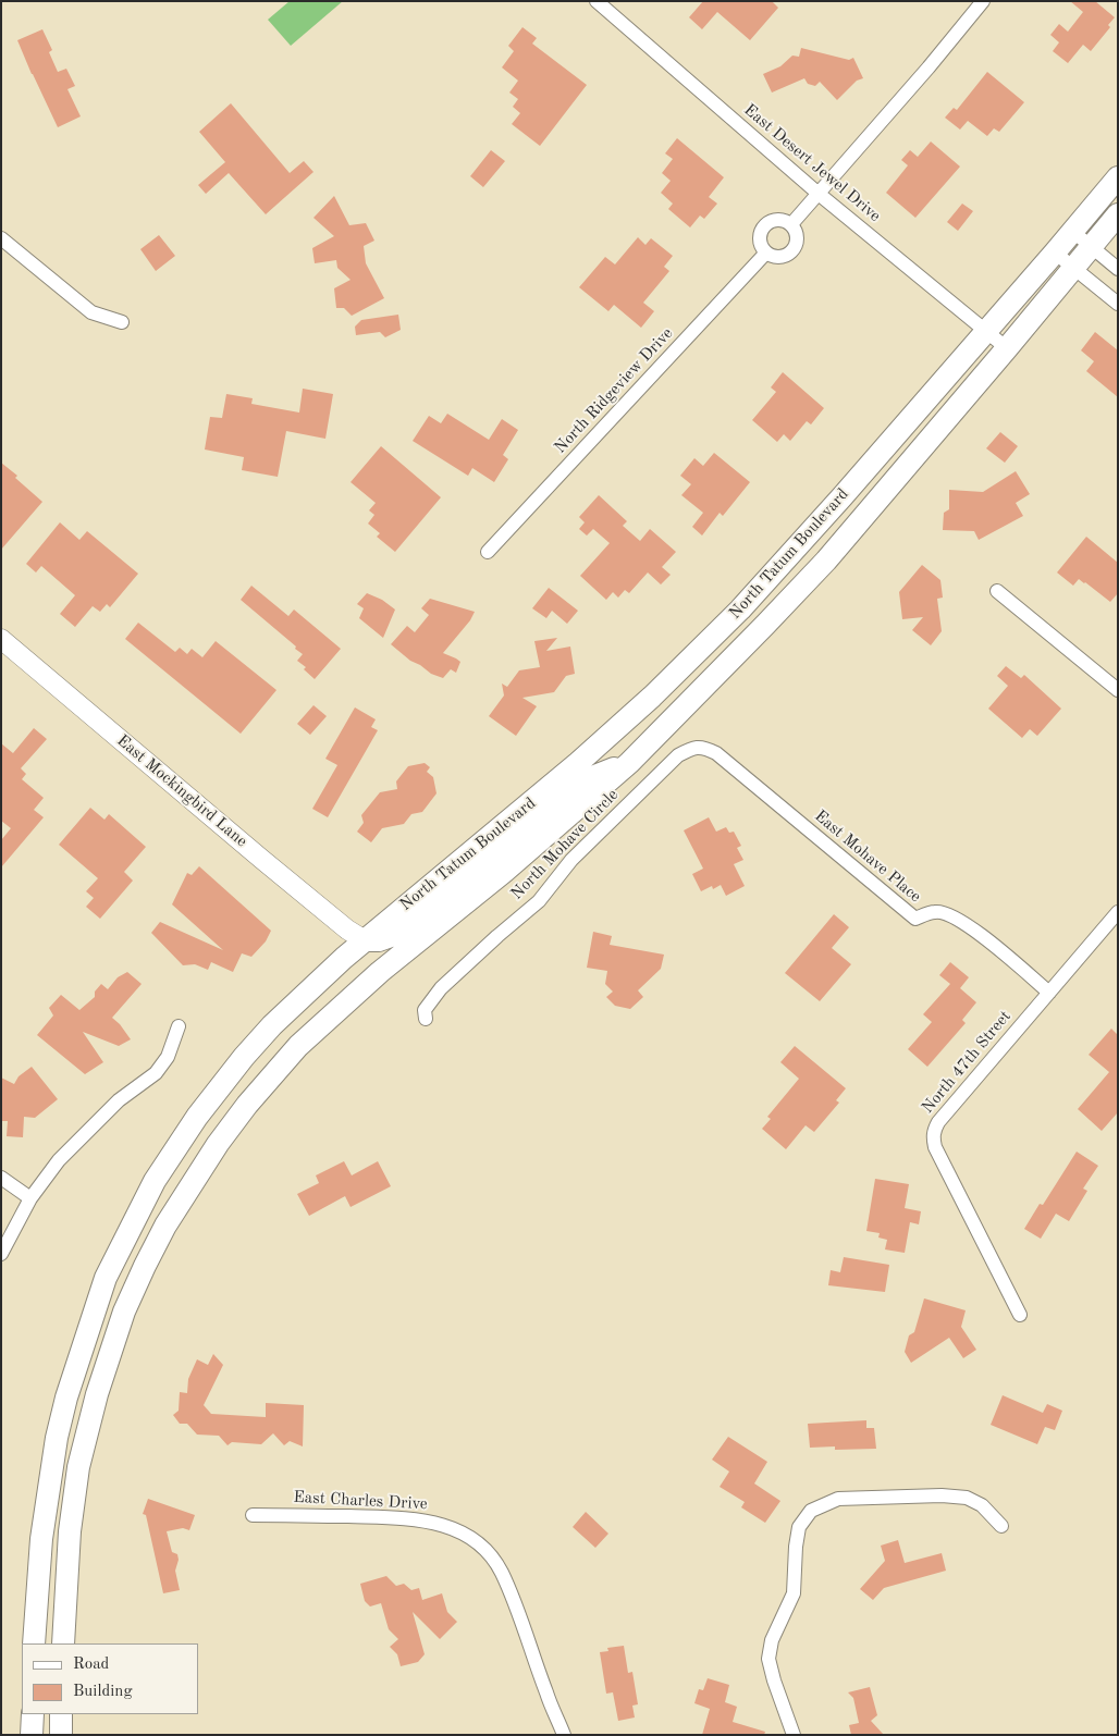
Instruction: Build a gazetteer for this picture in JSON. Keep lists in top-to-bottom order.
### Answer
{
  "streets": {
    "main road": ["North Tatum Boulevard"],
    "street": [
      "East Desert Jewel Drive",
      "North Ridgeview Drive",
      "East Mockingbird Lane",
      "North Mohave Circle",
      "East Mohave Place",
      "North 47th Street",
      "East Charles Drive"
    ]
  },
  "crossings": [
    ["East Desert Jewel Drive", "North Tatum Boulevard"],
    ["North Tatum Boulevard", "East Mockingbird Lane"],
    ["North Mohave Circle", "East Mohave Place"],
    ["East Mohave Place", "North 47th Street"]
  ],
  "legend": ["Road", "Building"]
}
